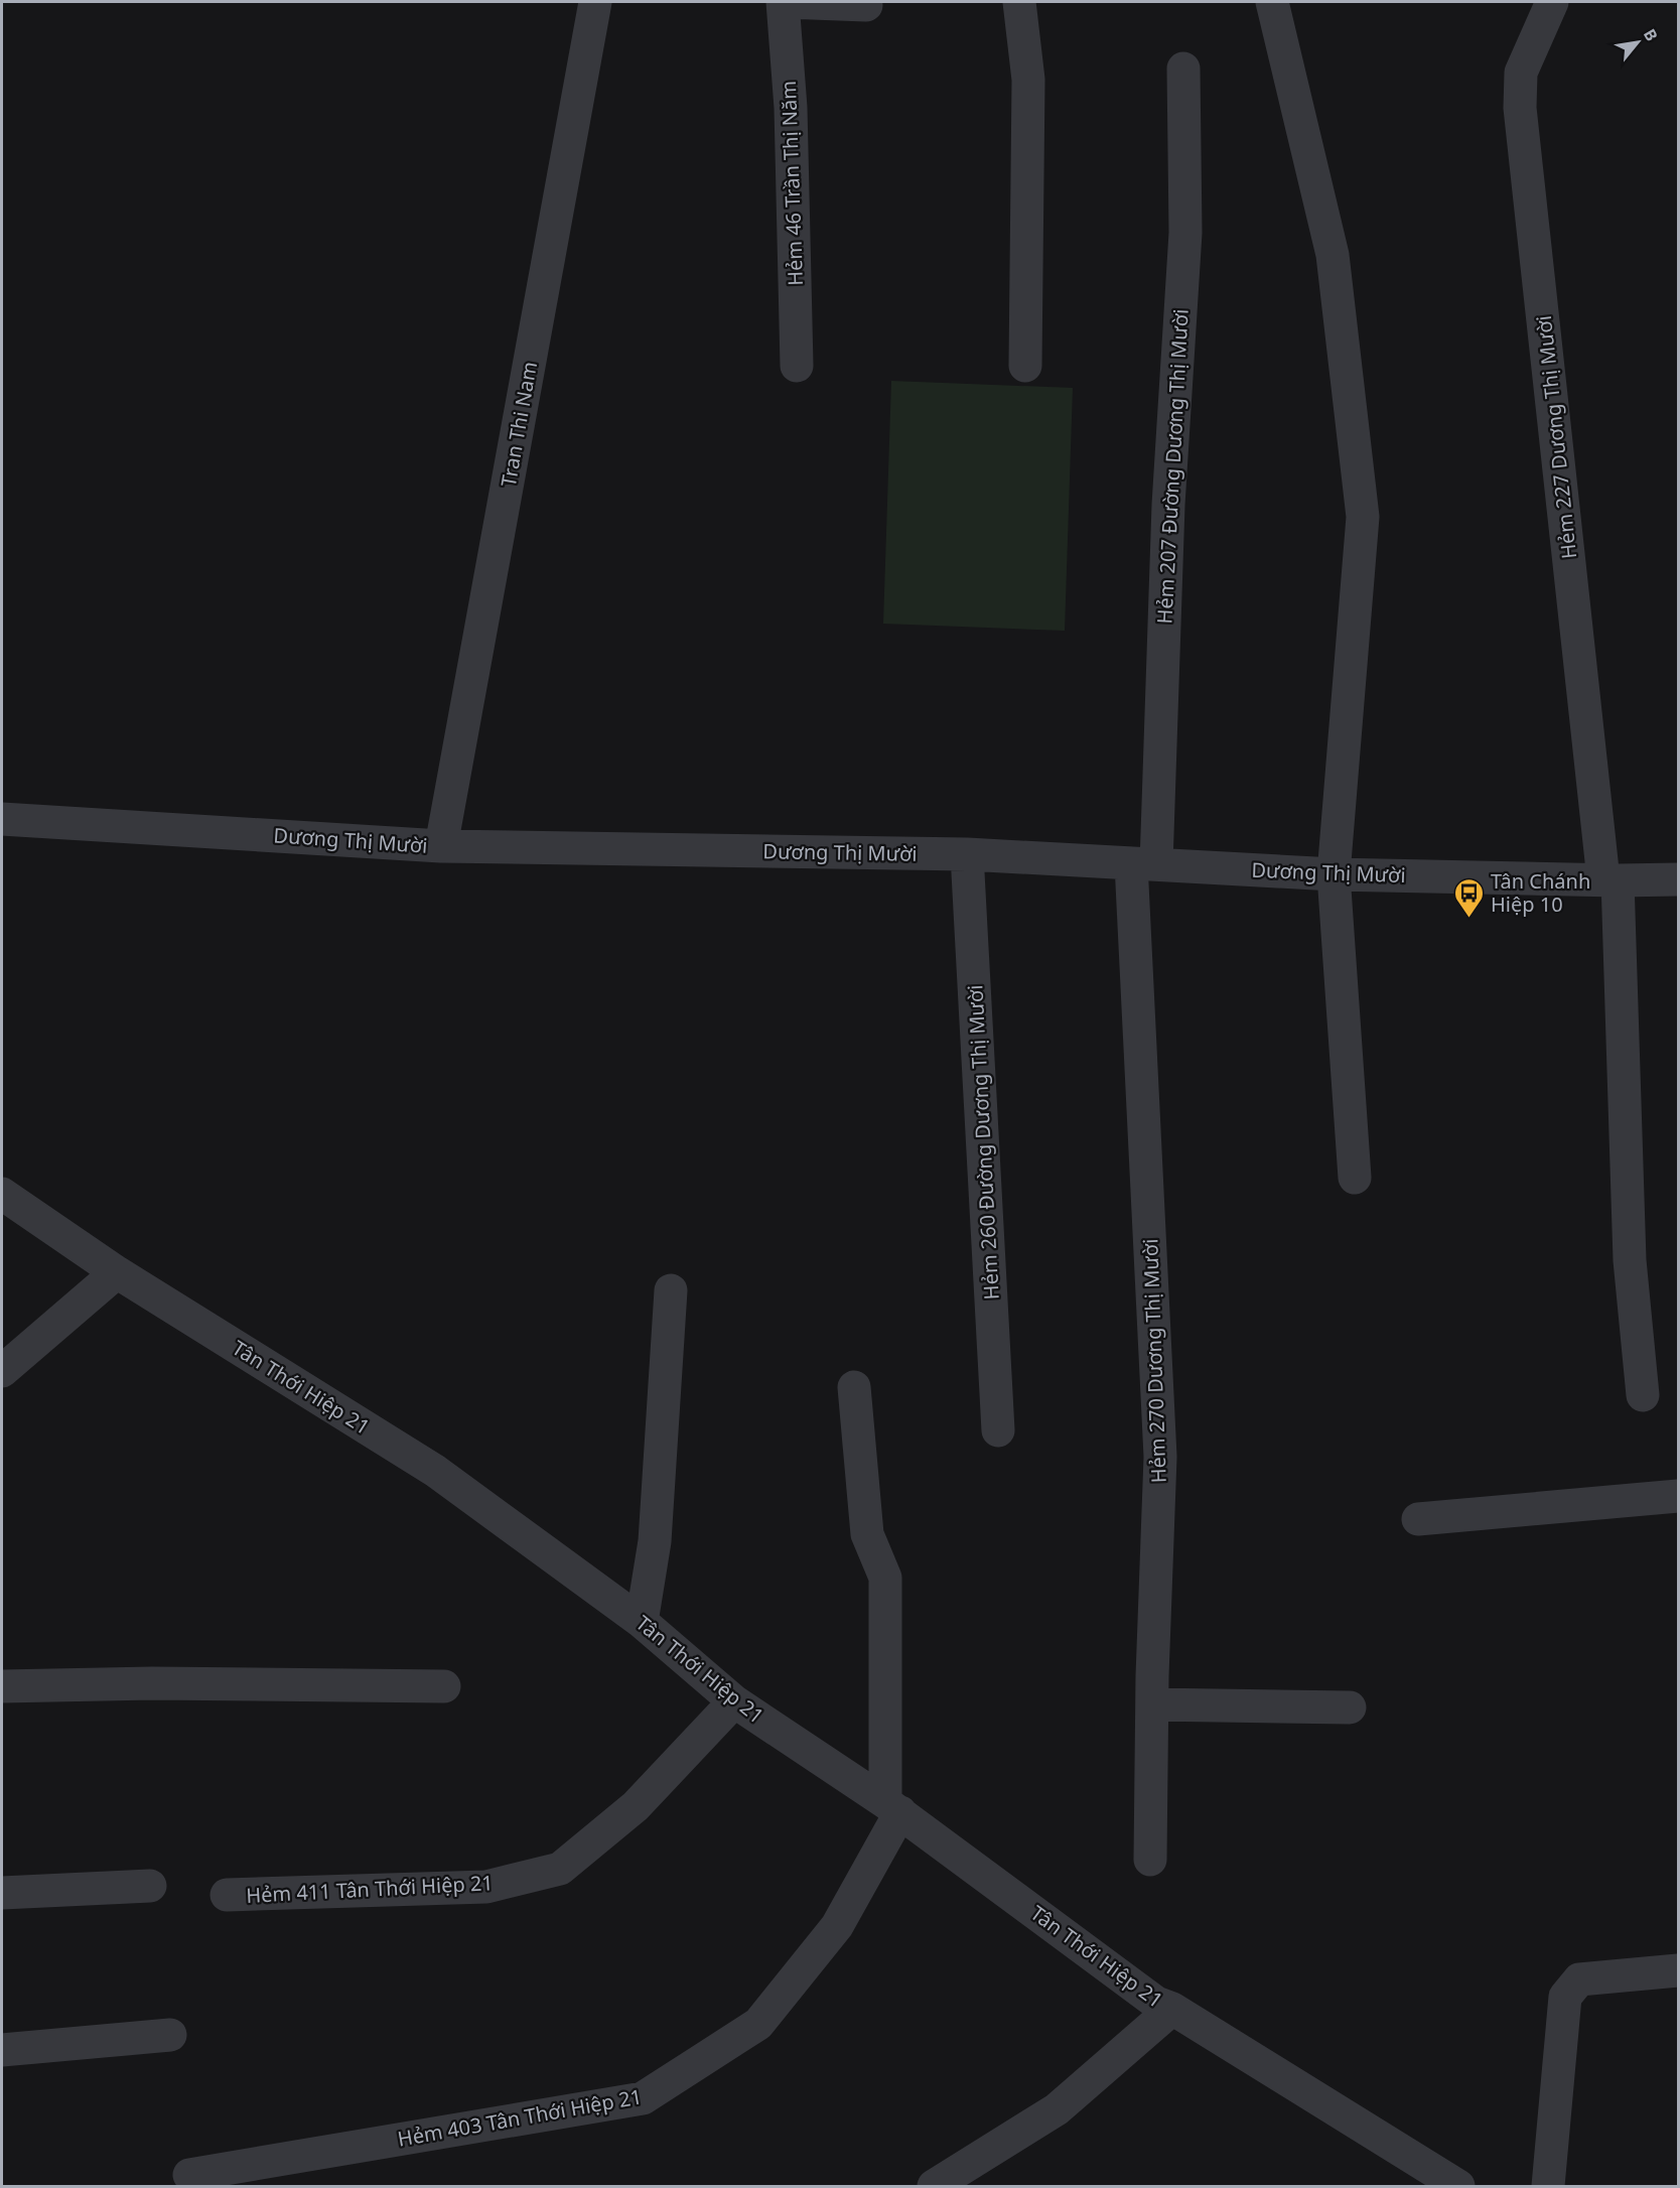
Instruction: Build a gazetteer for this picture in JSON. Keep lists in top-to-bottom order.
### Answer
{
  "streets": {
    "street": [
      "Hẻm 46 Trần Thị Năm",
      "Tran Thi Nam",
      "Hẻm 227 Dương Thị Mười",
      "Hẻm 207 Đường Dương Thị Mười",
      "Dương Thị Mười",
      "Hẻm 260 Đường Dương Thị Mười",
      "Hẻm 270 Dương Thị Mười",
      "Tân Thới Hiệp 21",
      "Hẻm 411 Tân Thới Hiệp 21",
      "Hẻm 403 Tân Thới Hiệp 21"
    ]
  },
  "crossings": [
    ["Tran Thi Nam", "Dương Thị Mười"],
    ["Hẻm 227 Dương Thị Mười", "Dương Thị Mười"],
    ["Hẻm 207 Đường Dương Thị Mười", "Dương Thị Mười"],
    ["Hẻm 207 Đường Dương Thị Mười", "Hẻm 270 Dương Thị Mười"],
    ["Dương Thị Mười", "Hẻm 260 Đường Dương Thị Mười"],
    ["Dương Thị Mười", "Hẻm 270 Dương Thị Mười"],
    ["Tân Thới Hiệp 21", "Hẻm 411 Tân Thới Hiệp 21"],
    ["Tân Thới Hiệp 21", "Hẻm 403 Tân Thới Hiệp 21"]
  ],
  "places": {
    "bus stop": ["Tân Chánh Hiệp 10"]
  },
  "north": "top right"
}
